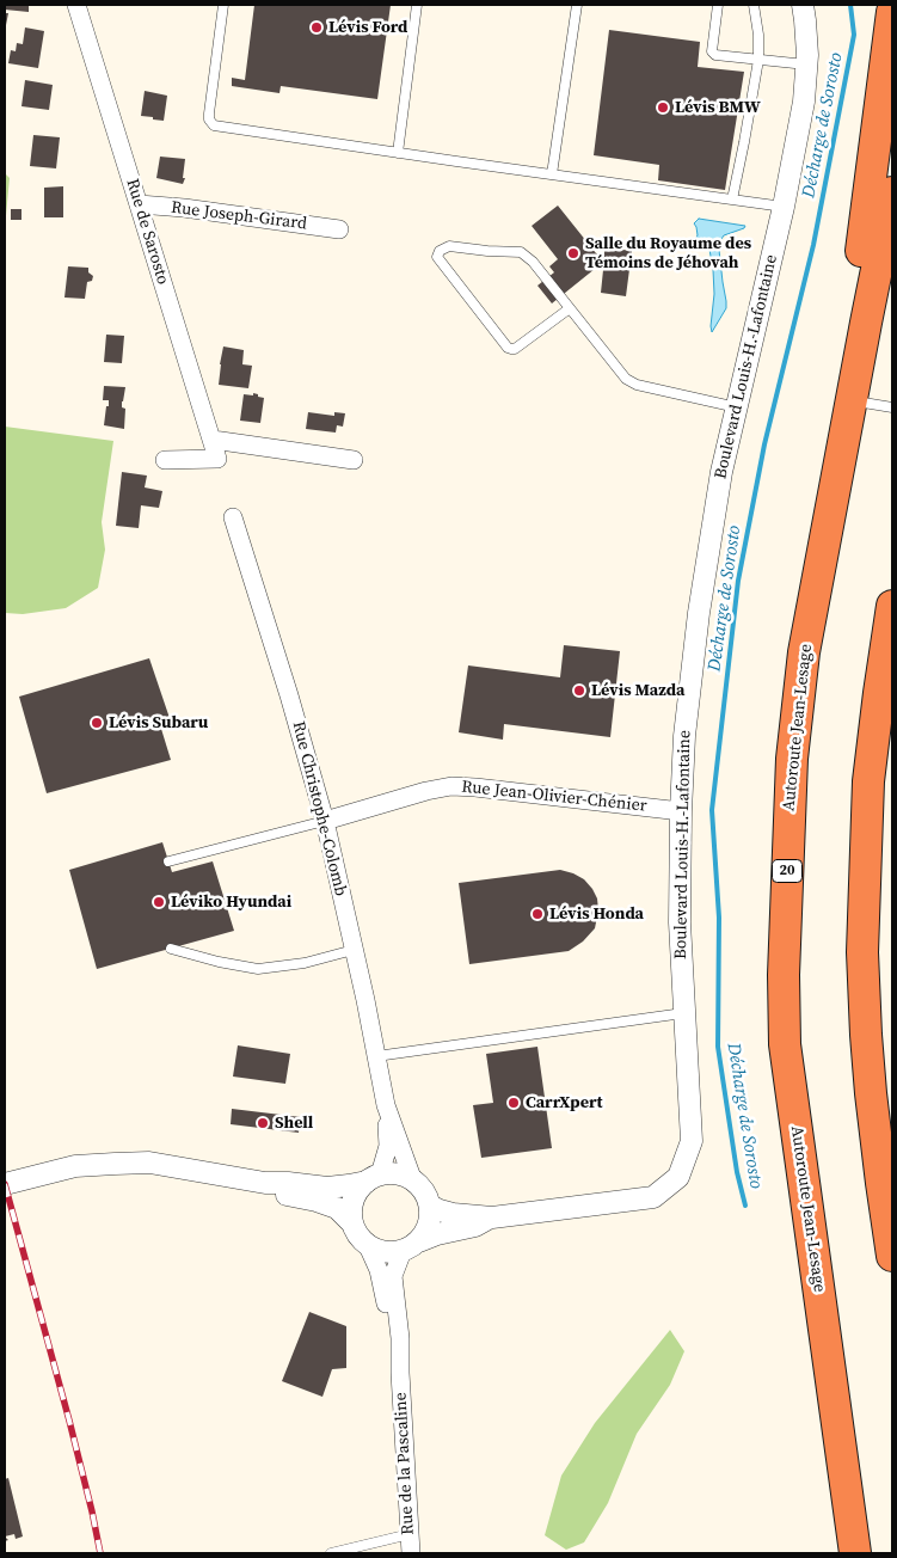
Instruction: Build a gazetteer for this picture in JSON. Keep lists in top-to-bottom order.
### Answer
{
  "streets": {
    "highway": ["Autoroute Jean-Lesage", "20"],
    "street": [
      "Rue Joseph-Girard",
      "Rue de Sarosto",
      "Boulevard Louis-H.-Lafontaine",
      "Rue Jean-Olivier-Chénier",
      "Rue Christophe-Colomb",
      "Rue de la Pascaline"
    ]
  },
  "crossings": [
    ["Rue Joseph-Girard", "Rue de Sarosto"],
    ["Boulevard Louis-H.-Lafontaine", "Rue Jean-Olivier-Chénier"],
    ["Boulevard Louis-H.-Lafontaine", "Rue Christophe-Colomb"],
    ["Boulevard Louis-H.-Lafontaine", "Rue de la Pascaline"],
    ["Rue Jean-Olivier-Chénier", "Rue Christophe-Colomb"],
    ["Rue Christophe-Colomb", "Rue de la Pascaline"]
  ],
  "water": ["Décharge de Sorosto"],
  "places": [
    "Lévis Ford",
    "Lévis BMW",
    "Salle du Royaume des Témoins de Jéhovah",
    "Lévis Mazda",
    "Lévis Subaru",
    "Léviko Hyundai",
    "Lévis Honda",
    "CarrXpert",
    "Shell"
  ]
}
